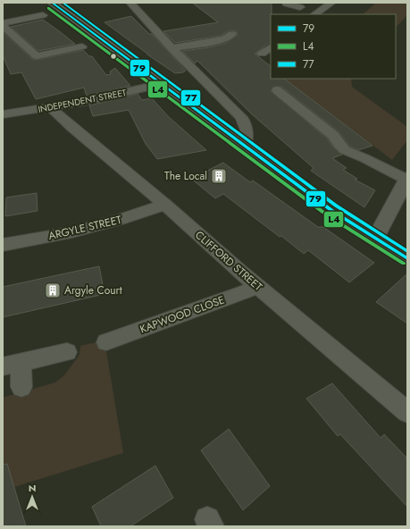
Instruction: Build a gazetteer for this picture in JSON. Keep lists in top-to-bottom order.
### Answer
{
  "streets": {
    "street": [
      "INDEPENDENT STREET",
      "ARGYLE STREET",
      "CLIFFORD STREET",
      "KAPWOOD CLOSE"
    ]
  },
  "crossings": [
    ["INDEPENDENT STREET", "CLIFFORD STREET"],
    ["ARGYLE STREET", "CLIFFORD STREET"],
    ["CLIFFORD STREET", "KAPWOOD CLOSE"]
  ],
  "places": {
    "building": ["The Local", "Argyle Court"]
  },
  "lines": ["transit line 79", "transit line 77", "transit line L4"],
  "legend": ["79", "L4", "77"],
  "north": "top"
}
